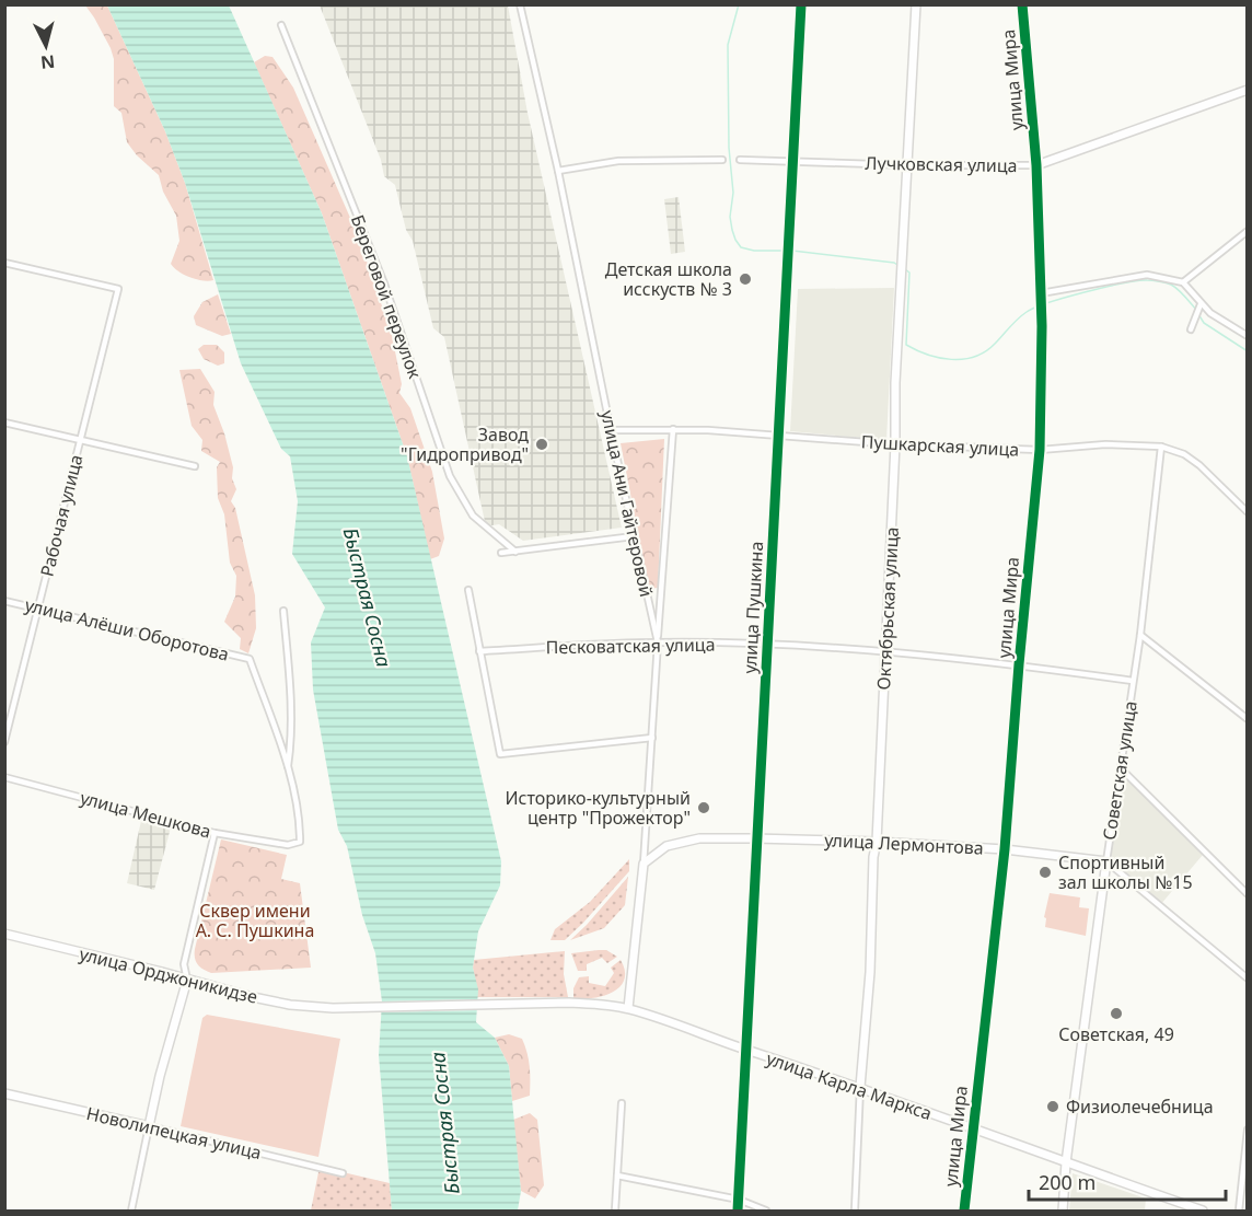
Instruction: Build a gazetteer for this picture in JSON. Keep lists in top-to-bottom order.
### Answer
{
  "streets": {
    "street": [
      "улица Мира",
      "Лучковская улица",
      "Береговой переулок",
      "Пушкарская улица",
      "улица Ани Гайтеровой",
      "Рабочая улица",
      "улица Пушкина",
      "Октябрьская улица",
      "улица Алёши Оборотова",
      "Песковатская улица",
      "Советская улица",
      "улица Мешкова",
      "улица Лермонтова",
      "улица Орджоникидзе",
      "улица Карла Маркса",
      "Новолипецкая улица"
    ]
  },
  "crossings": [
    ["улица Мира", "Лучковская улица"],
    ["улица Мира", "Пушкарская улица"],
    ["улица Мира", "Песковатская улица"],
    ["улица Мира", "улица Лермонтова"],
    ["улица Мира", "улица Карла Маркса"],
    ["Лучковская улица", "улица Пушкина"],
    ["Лучковская улица", "Октябрьская улица"],
    ["Пушкарская улица", "улица Ани Гайтеровой"],
    ["Пушкарская улица", "улица Пушкина"],
    ["Пушкарская улица", "Октябрьская улица"],
    ["Пушкарская улица", "Советская улица"],
    ["улица Ани Гайтеровой", "Песковатская улица"],
    ["улица Ани Гайтеровой", "улица Лермонтова"],
    ["улица Ани Гайтеровой", "улица Карла Маркса"],
    ["Рабочая улица", "улица Алёши Оборотова"],
    ["улица Пушкина", "Песковатская улица"],
    ["улица Пушкина", "улица Лермонтова"],
    ["улица Пушкина", "улица Карла Маркса"],
    ["Октябрьская улица", "Песковатская улица"],
    ["Октябрьская улица", "улица Лермонтова"],
    ["Октябрьская улица", "улица Карла Маркса"],
    ["улица Алёши Оборотова", "улица Мешкова"],
    ["Песковатская улица", "Советская улица"],
    ["Советская улица", "улица Лермонтова"],
    ["Советская улица", "улица Карла Маркса"],
    ["улица Орджоникидзе", "улица Карла Маркса"]
  ],
  "water": ["Быстрая Сосна"],
  "parks": ["Сквер имени А. С. Пушкина"],
  "places": [
    "Детская школа исскуств № 3",
    "Завод \"Гидропривод\"",
    "Историко-культурный центр \"Прожектор\"",
    "Спортивный зал школы №15",
    "Советская, 49",
    "Физиолечебница"
  ],
  "scale_bar": "200 m",
  "north": "bottom"
}
